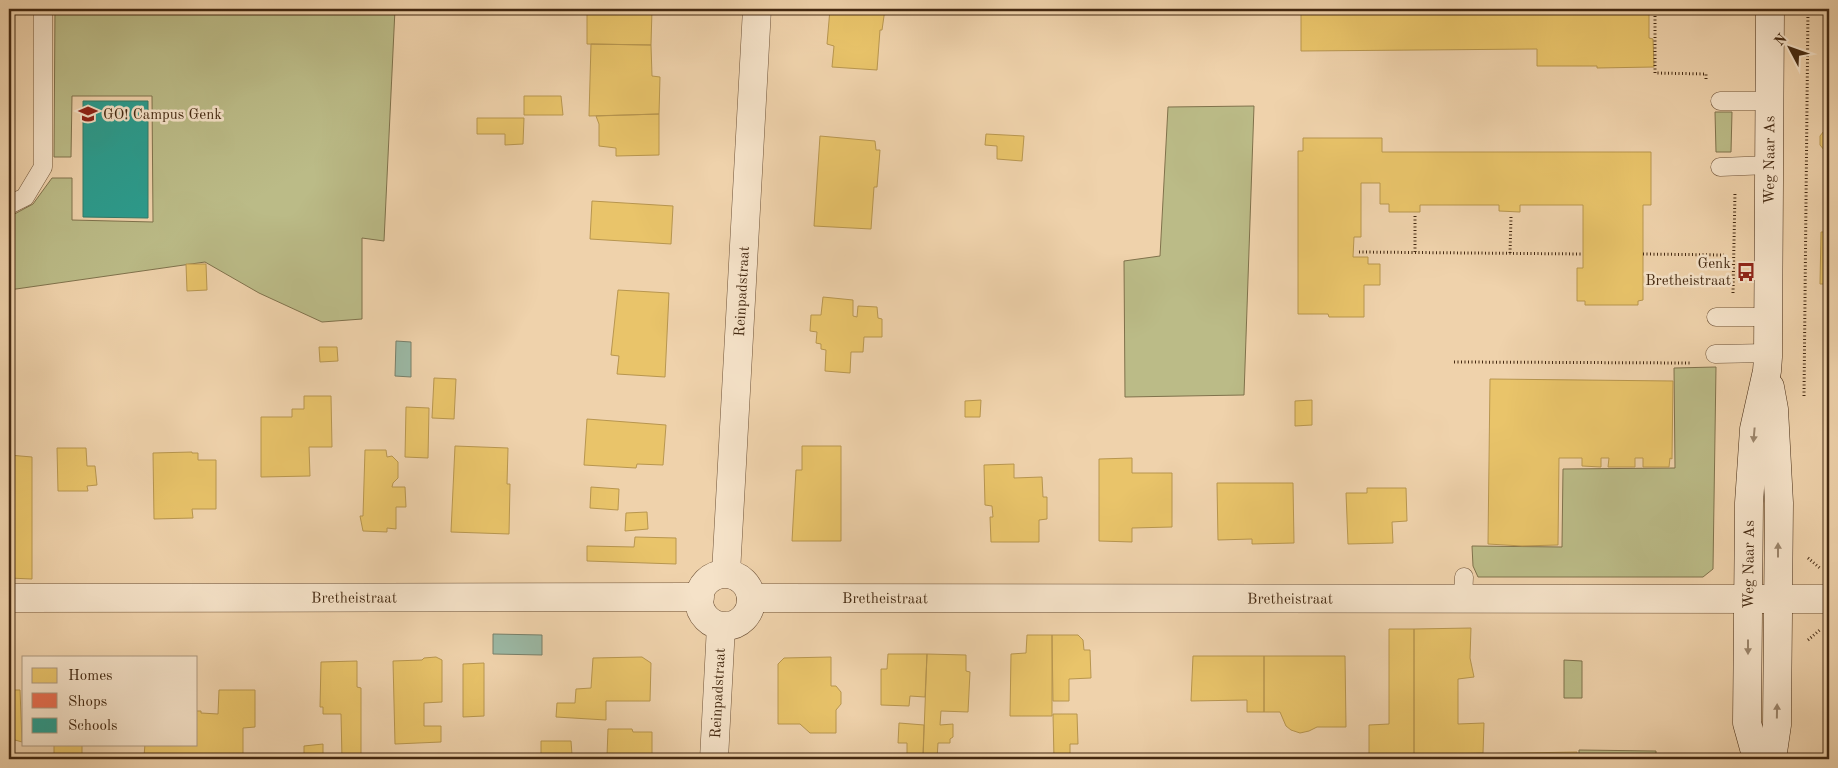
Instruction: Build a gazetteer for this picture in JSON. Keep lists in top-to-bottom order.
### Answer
{
  "streets": {
    "street": ["Weg Naar As", "Reinpadstraat", "Bretheistraat"]
  },
  "crossings": [
    ["Weg Naar As", "Bretheistraat"],
    ["Reinpadstraat", "Bretheistraat"]
  ],
  "places": {
    "school or university": ["GO! Campus Genk"],
    "bus stop": ["Genk Bretheistraat"]
  },
  "legend": ["Homes", "Shops", "Schools"],
  "north": "top left"
}
